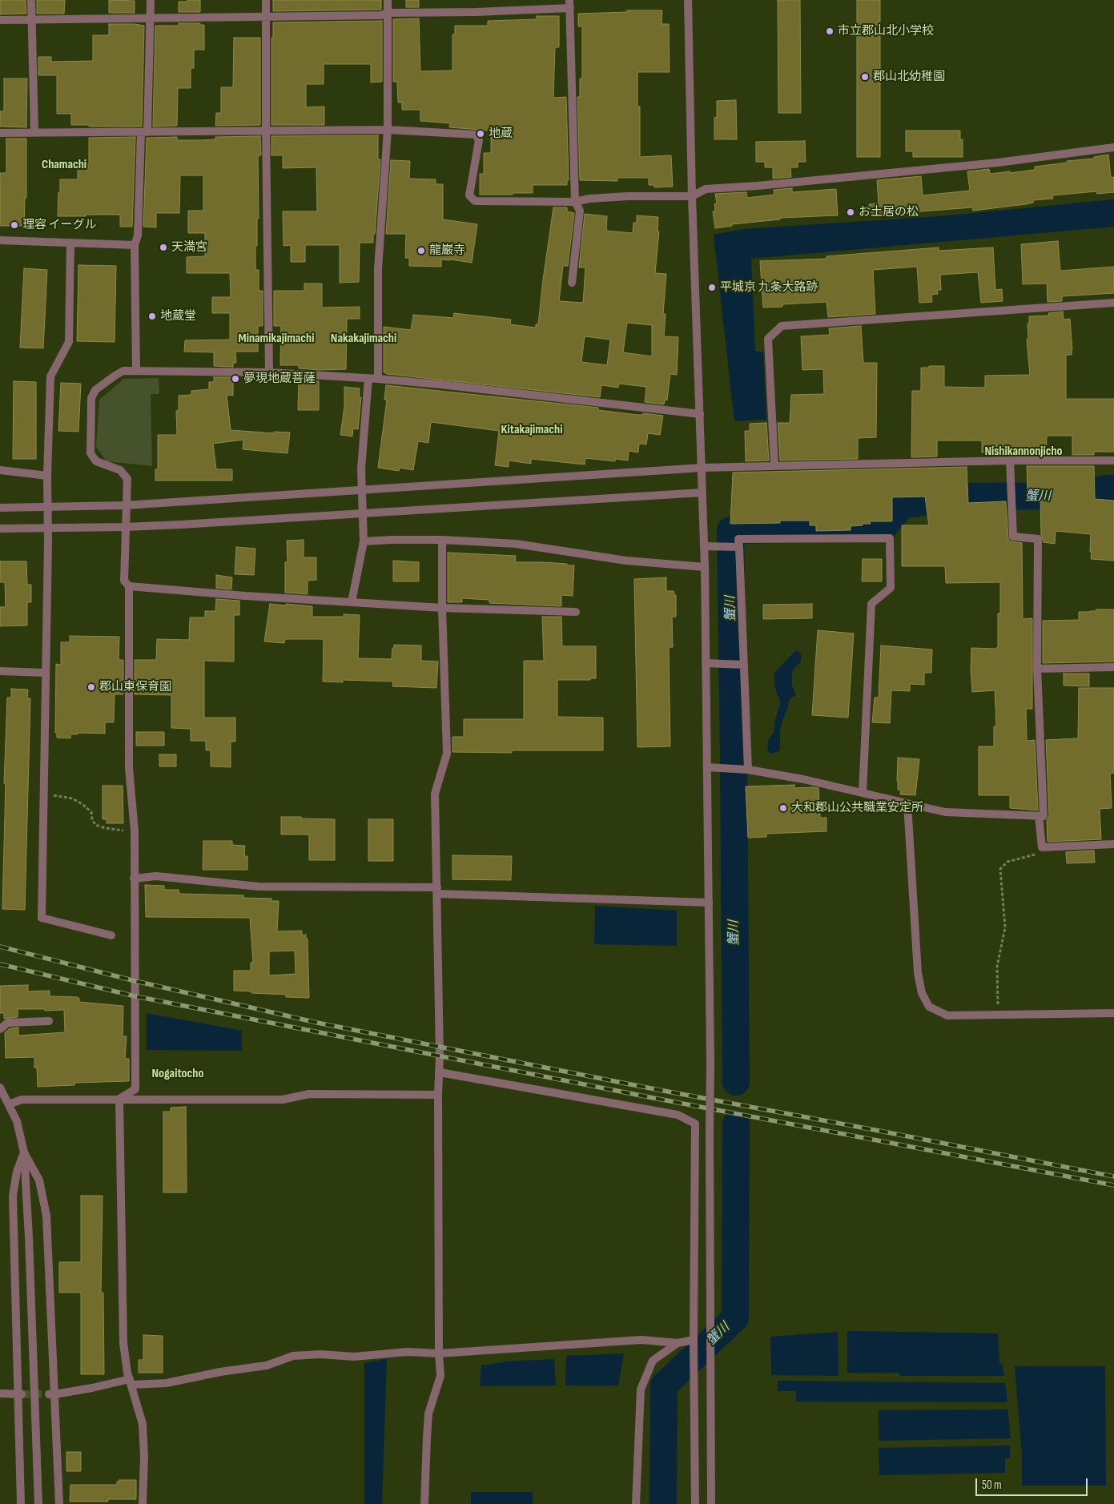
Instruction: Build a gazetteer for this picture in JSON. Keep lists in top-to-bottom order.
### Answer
{
  "districts": [
    "Chamachi",
    "Minamikajimachi",
    "Nakakajimachi",
    "Kitakajimachi",
    "Nishikannonjicho",
    "Nogaitocho"
  ],
  "water": ["蟹川"],
  "places": [
    "市立郡山北小学校",
    "郡山北幼稚園",
    "地蔵",
    "お土居の松",
    "理容 イーグル",
    "天満宮",
    "龍巌寺",
    "平城京 九条大路跡",
    "地蔵堂",
    "夢現地蔵菩薩",
    "郡山東保育園",
    "大和郡山公共職業安定所"
  ],
  "scale_bar": "50 m"
}
